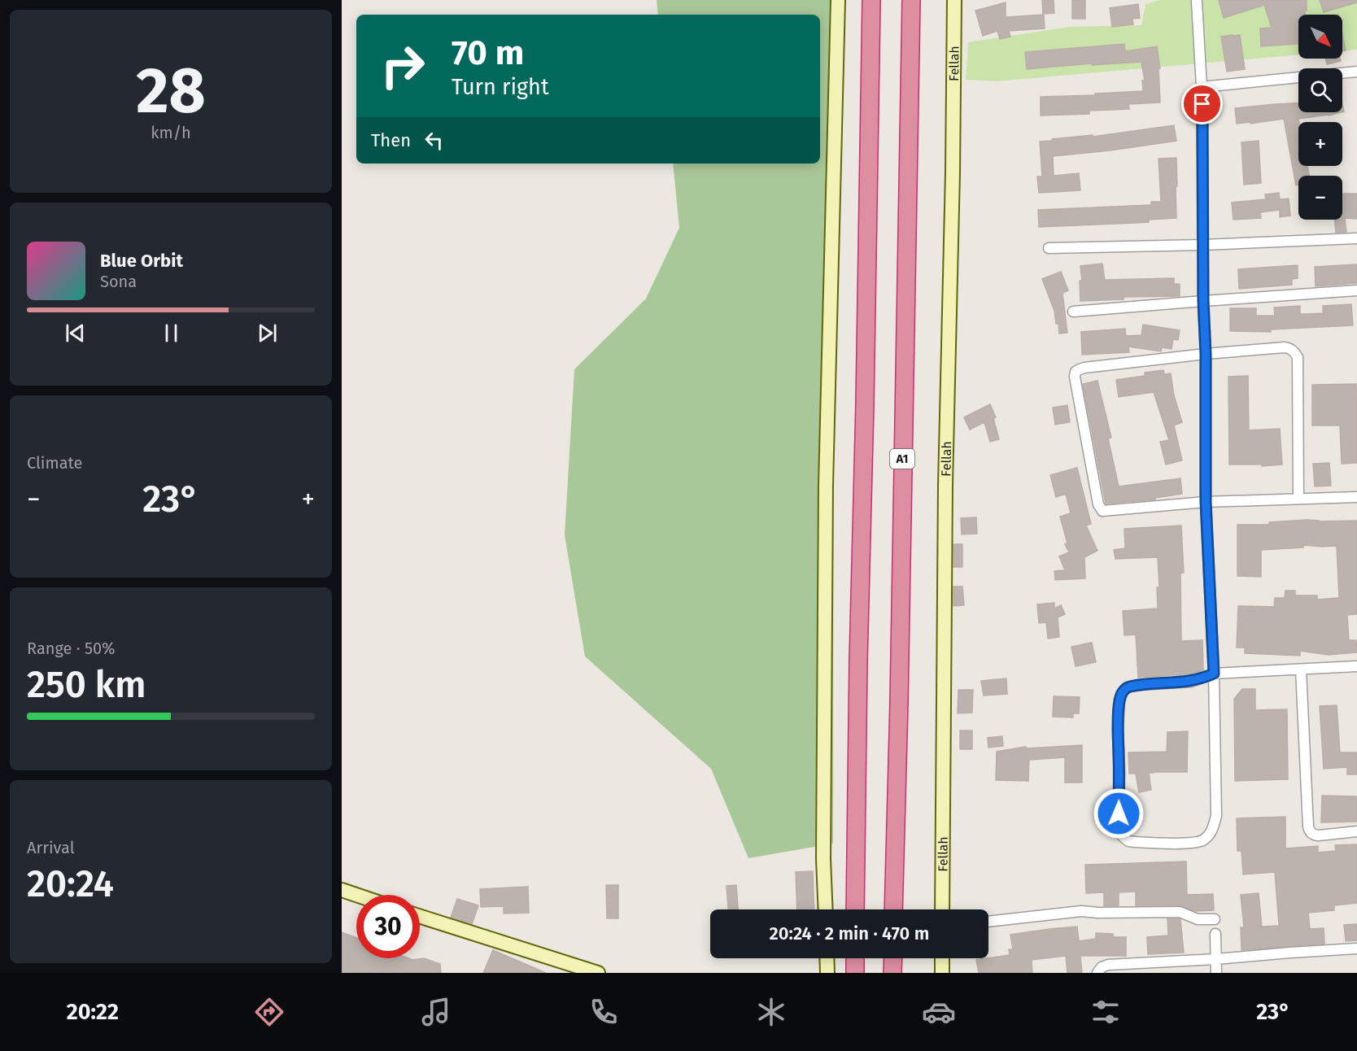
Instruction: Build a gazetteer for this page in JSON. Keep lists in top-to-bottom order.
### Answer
{
  "streets": {
    "highway": ["A1"],
    "street": ["Fellah"]
  },
  "north": "bottom right",
  "page": {
    "tile": [
      ["28", "km/h"],
      "Climate",
      ["Range · 50%", "250 km"],
      ["Arrival", "20:24"]
    ],
    "map_buttons": ["+", "−"],
    "turn": ["70 m", "Turn right"],
    "then": "Then",
    "song": ["Blue Orbit", "Sona"],
    "heat": ["−", "23°", "+"],
    "limit": "30",
    "trip": "20:24 · 2 min · 470 m",
    "tabs": ["20:22", "23°"]
  }
}
